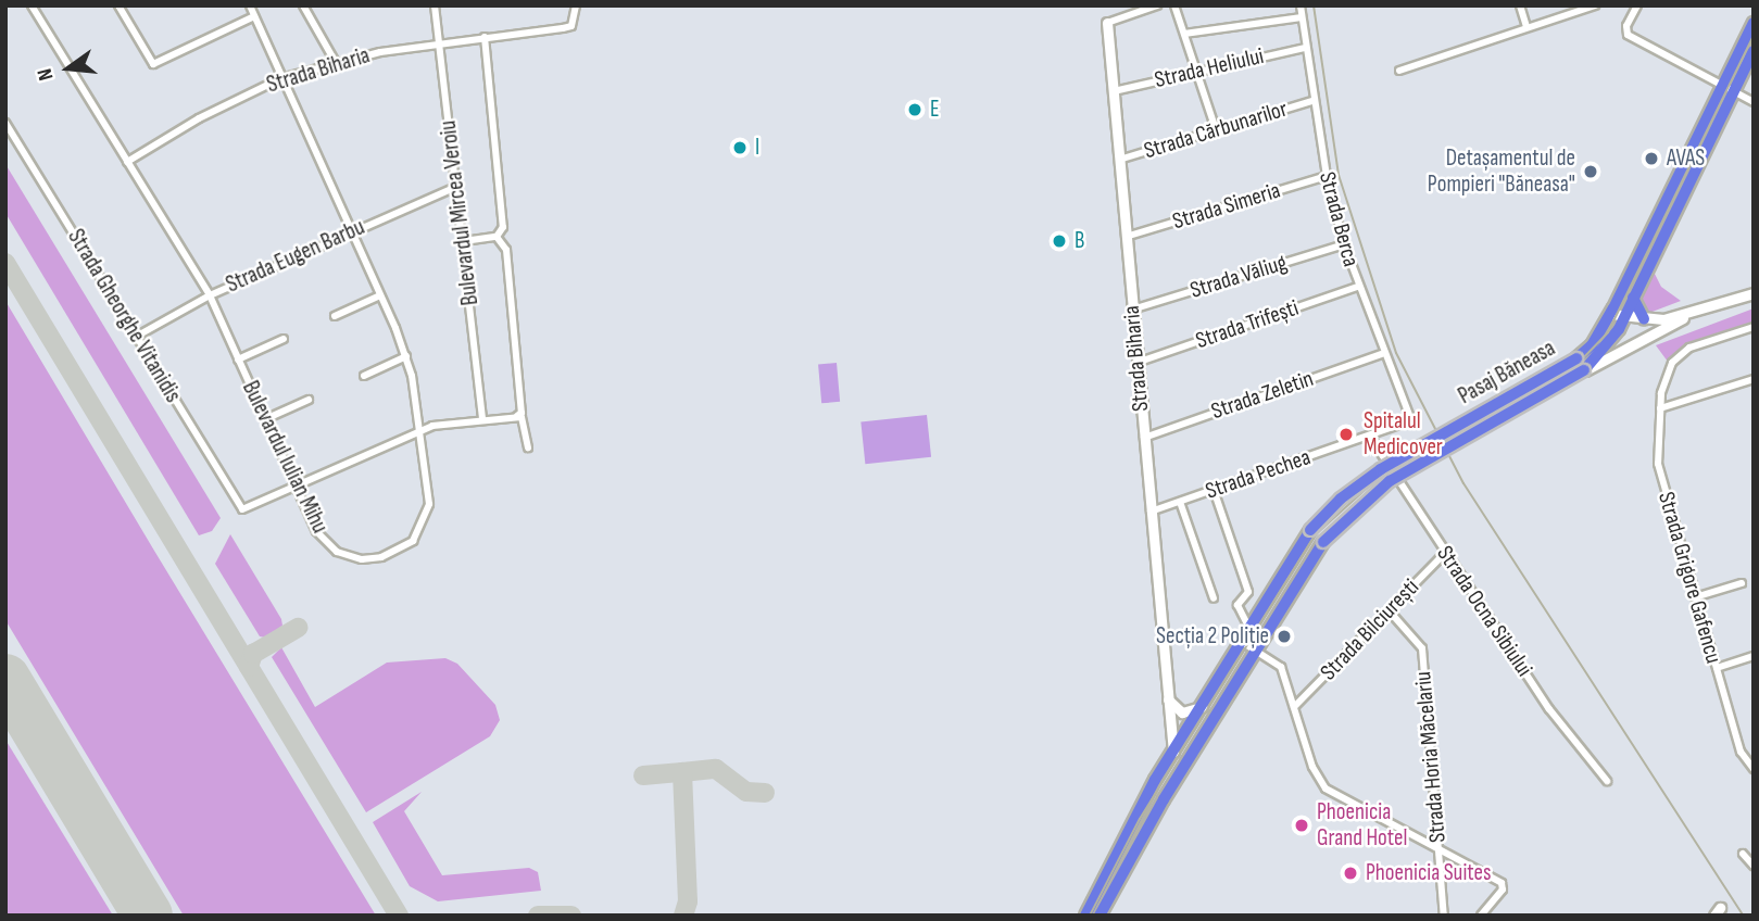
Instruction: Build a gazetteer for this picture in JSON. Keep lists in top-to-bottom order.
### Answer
{
  "streets": {
    "main road": ["Pasaj Băneasa"],
    "street": [
      "Strada Heliului",
      "Strada Biharia",
      "Strada Cărbunarilor",
      "Strada Simeria",
      "Bulevardul Mircea Veroiu",
      "Strada Berca",
      "Strada Eugen Barbu",
      "Strada Văliug",
      "Strada Gheorghe Vitanidis",
      "Strada Trifești",
      "Strada Zeletin",
      "Bulevardul Iulian Mihu",
      "Strada Pechea",
      "Strada Grigore Gafencu",
      "Strada Ocna Sibiului",
      "Strada Bilciurești",
      "Strada Horia Măcelariu"
    ]
  },
  "crossings": [
    ["Strada Heliului", "Strada Biharia"],
    ["Strada Heliului", "Strada Berca"],
    ["Strada Biharia", "Strada Cărbunarilor"],
    ["Strada Biharia", "Strada Simeria"],
    ["Strada Biharia", "Bulevardul Mircea Veroiu"],
    ["Strada Biharia", "Strada Văliug"],
    ["Strada Biharia", "Strada Trifești"],
    ["Strada Biharia", "Pasaj Băneasa"],
    ["Strada Biharia", "Strada Zeletin"],
    ["Strada Biharia", "Bulevardul Iulian Mihu"],
    ["Strada Biharia", "Strada Pechea"],
    ["Strada Cărbunarilor", "Strada Berca"],
    ["Strada Simeria", "Strada Berca"],
    ["Bulevardul Mircea Veroiu", "Strada Eugen Barbu"],
    ["Strada Berca", "Strada Văliug"],
    ["Strada Berca", "Strada Trifești"],
    ["Strada Berca", "Strada Zeletin"],
    ["Strada Berca", "Strada Pechea"],
    ["Strada Eugen Barbu", "Strada Gheorghe Vitanidis"],
    ["Strada Eugen Barbu", "Bulevardul Iulian Mihu"],
    ["Strada Gheorghe Vitanidis", "Bulevardul Iulian Mihu"],
    ["Strada Pechea", "Strada Ocna Sibiului"],
    ["Strada Ocna Sibiului", "Strada Bilciurești"],
    ["Strada Bilciurești", "Strada Horia Măcelariu"]
  ],
  "places": [
    "E",
    "I",
    "AVAS",
    "Detașamentul de Pompieri \"Băneasa\"",
    "B",
    "Spitalul Medicover",
    "Secția 2 Poliție",
    "Phoenicia Grand Hotel",
    "Phoenicia Suites"
  ],
  "north": "left"
}
